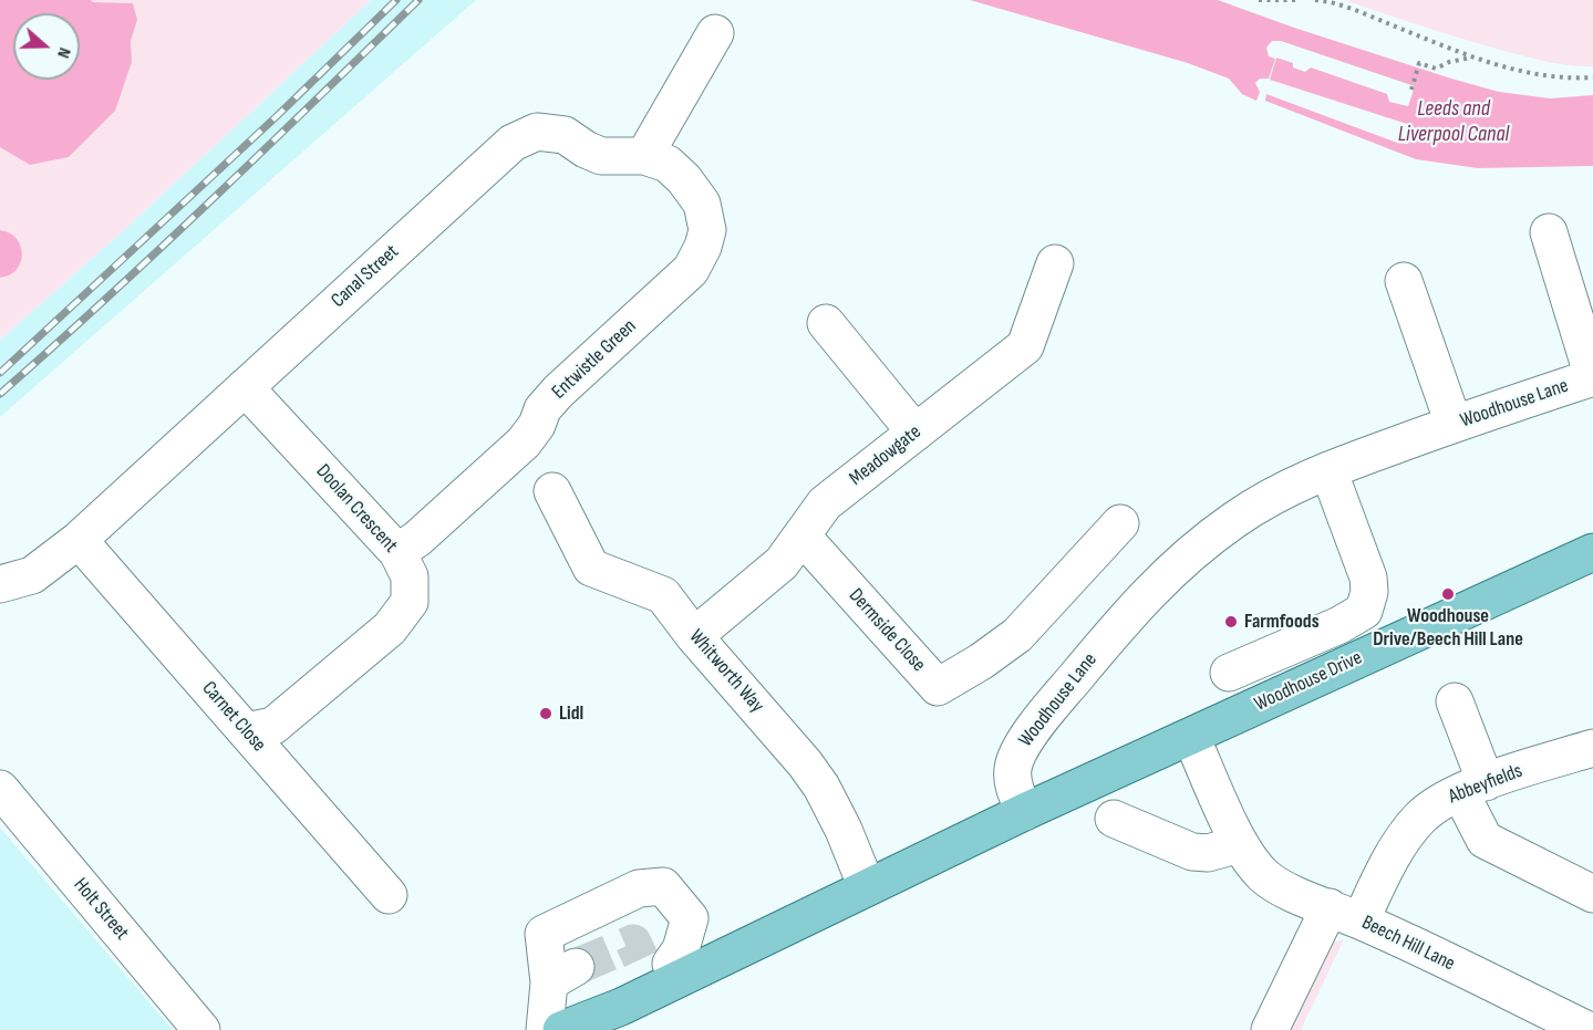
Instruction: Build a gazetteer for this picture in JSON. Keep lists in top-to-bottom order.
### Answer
{
  "streets": {
    "main road": ["Woodhouse Drive"],
    "street": [
      "Canal Street",
      "Entwistle Green",
      "Woodhouse Lane",
      "Meadowgate",
      "Doolan Crescent",
      "Dermside Close",
      "Whitworth Way",
      "Carnet Close",
      "Abbeyfields",
      "Holt Street",
      "Beech Hill Lane"
    ]
  },
  "crossings": [
    ["Canal Street", "Entwistle Green"],
    ["Canal Street", "Doolan Crescent"],
    ["Canal Street", "Carnet Close"],
    ["Entwistle Green", "Doolan Crescent"],
    ["Woodhouse Lane", "Woodhouse Drive"],
    ["Meadowgate", "Dermside Close"],
    ["Meadowgate", "Whitworth Way"],
    ["Doolan Crescent", "Carnet Close"],
    ["Woodhouse Drive", "Beech Hill Lane"],
    ["Abbeyfields", "Beech Hill Lane"]
  ],
  "water": ["Leeds and Liverpool Canal"],
  "places": ["Woodhouse Drive/Beech Hill Lane", "Farmfoods", "Lidl"],
  "north": "right"
}
